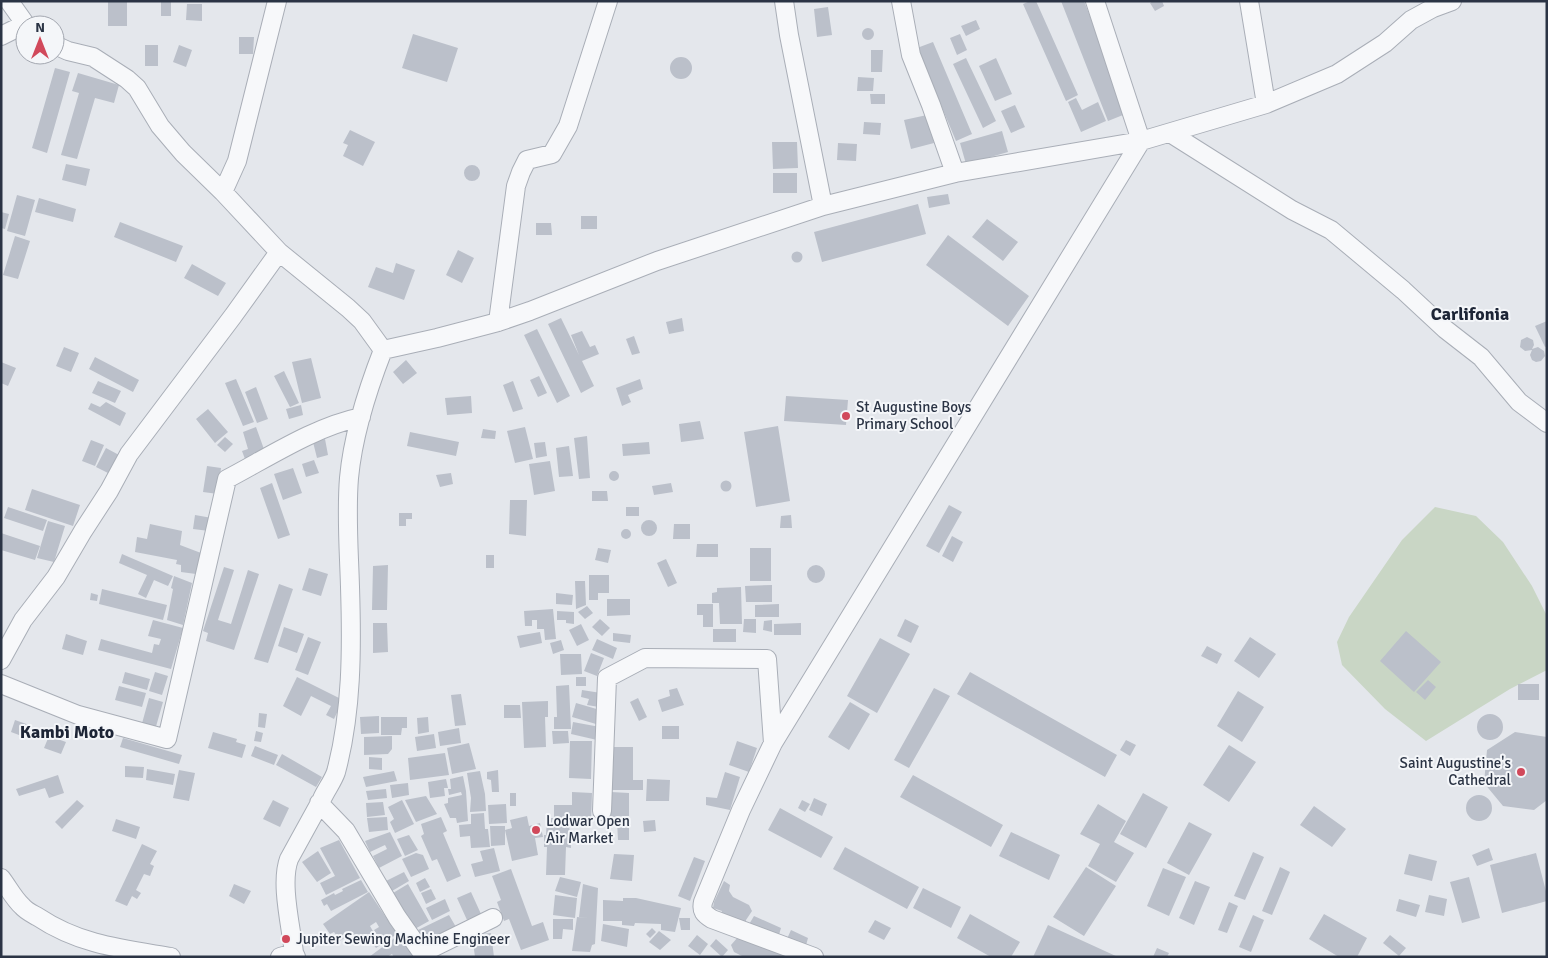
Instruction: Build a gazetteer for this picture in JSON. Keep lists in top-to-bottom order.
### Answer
{
  "districts": ["Carlifonia", "Kambi Moto"],
  "places": [
    "St Augustine Boys Primary School",
    "Saint Augustine's Cathedral",
    "Lodwar Open Air Market",
    "Jupiter Sewing Machine Engineer"
  ],
  "north": "top"
}
